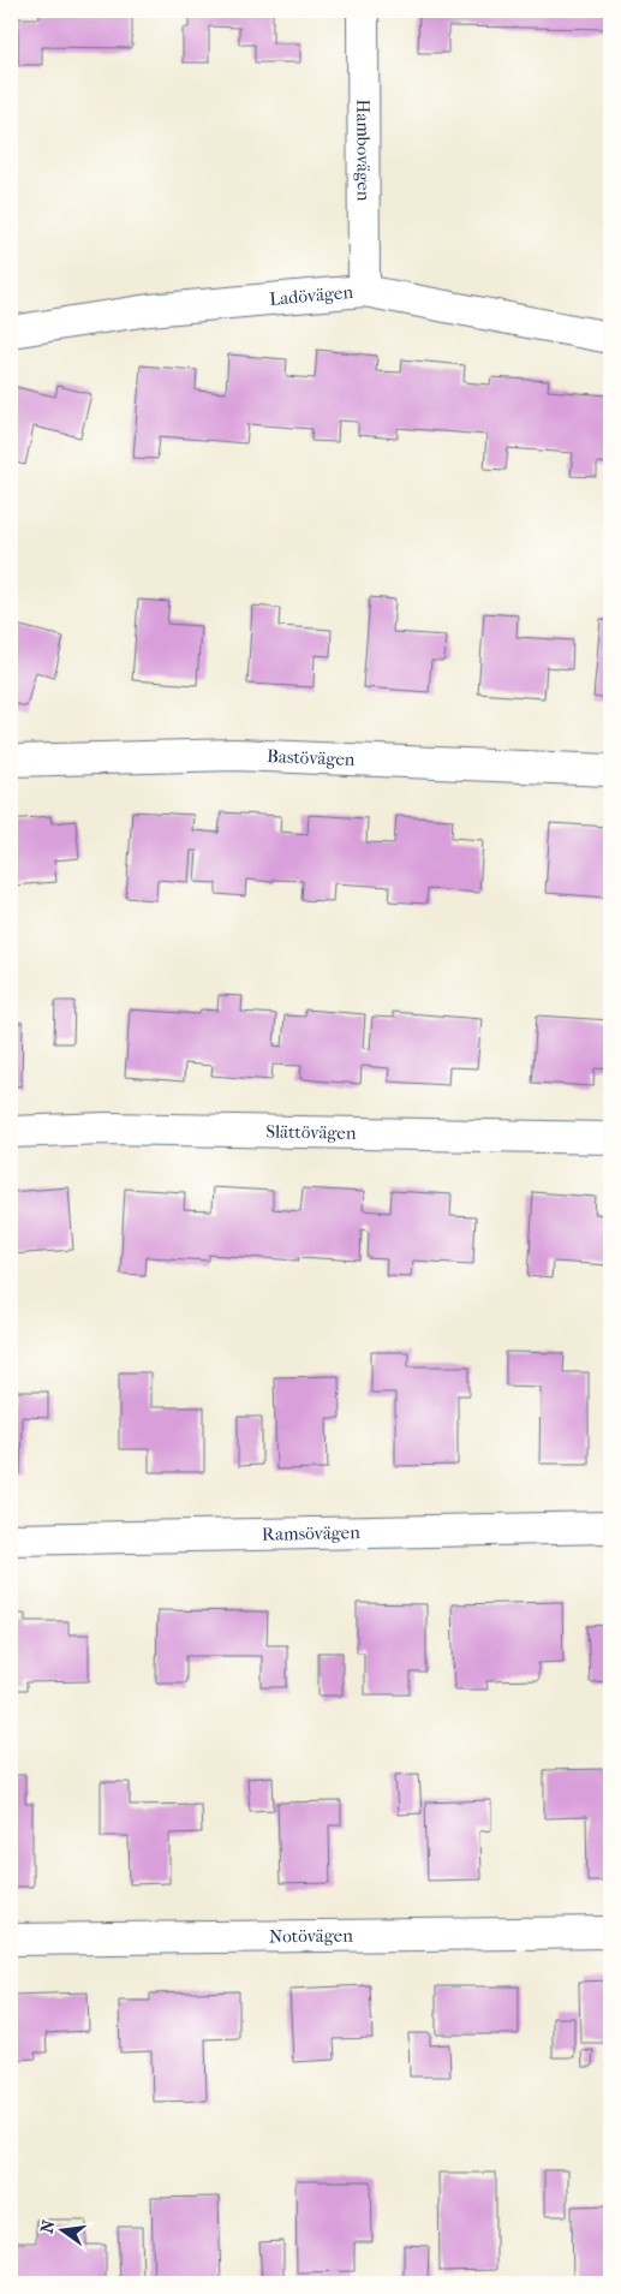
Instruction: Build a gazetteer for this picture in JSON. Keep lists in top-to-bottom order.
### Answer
{
  "streets": {
    "street": [
      "Hambovägen",
      "Ladövägen",
      "Bastövägen",
      "Slättövägen",
      "Ramsövägen",
      "Notövägen"
    ]
  },
  "crossings": [
    ["Hambovägen", "Ladövägen"]
  ],
  "north": "left"
}
